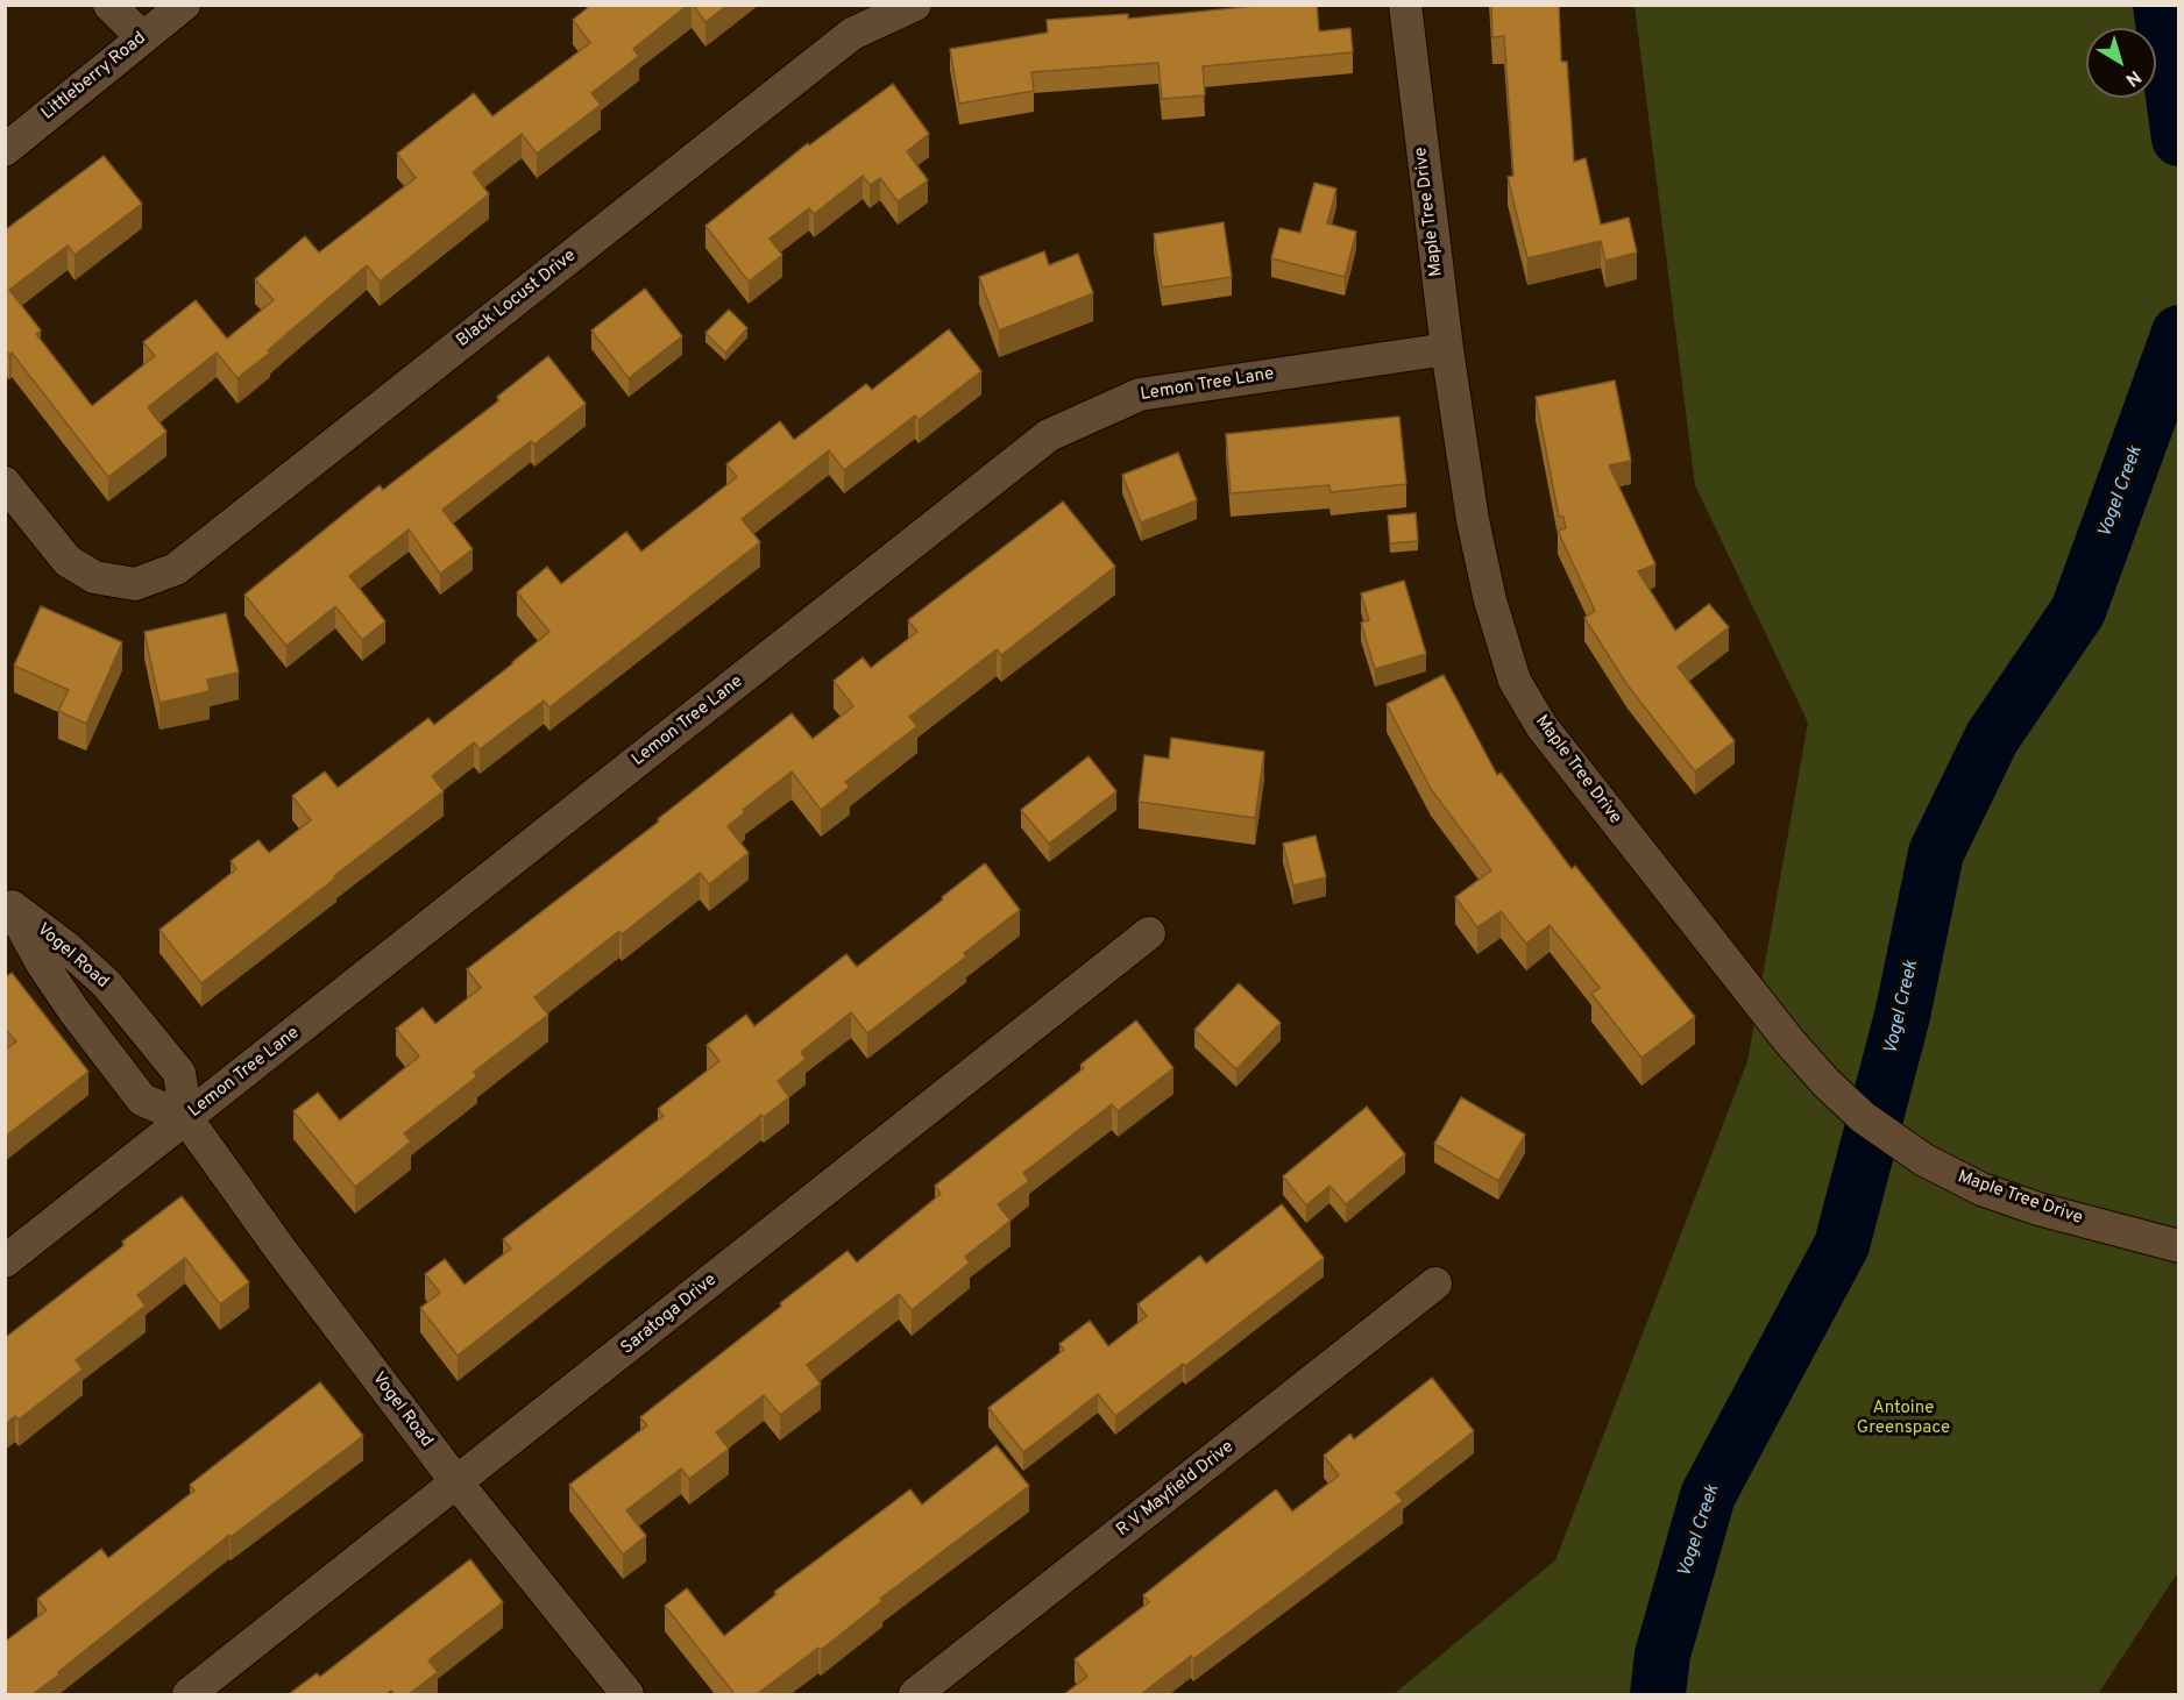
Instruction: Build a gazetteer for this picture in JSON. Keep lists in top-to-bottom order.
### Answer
{
  "streets": {
    "street": [
      "Littleberry Road",
      "Maple Tree Drive",
      "Black Locust Drive",
      "Lemon Tree Lane",
      "Vogel Road",
      "Saratoga Drive",
      "R V Mayfield Drive"
    ]
  },
  "crossings": [
    ["Maple Tree Drive", "Lemon Tree Lane"],
    ["Lemon Tree Lane", "Vogel Road"],
    ["Vogel Road", "Saratoga Drive"]
  ],
  "water": ["Vogel Creek"],
  "parks": ["Antoine Greenspace"],
  "north": "bottom right"
}
